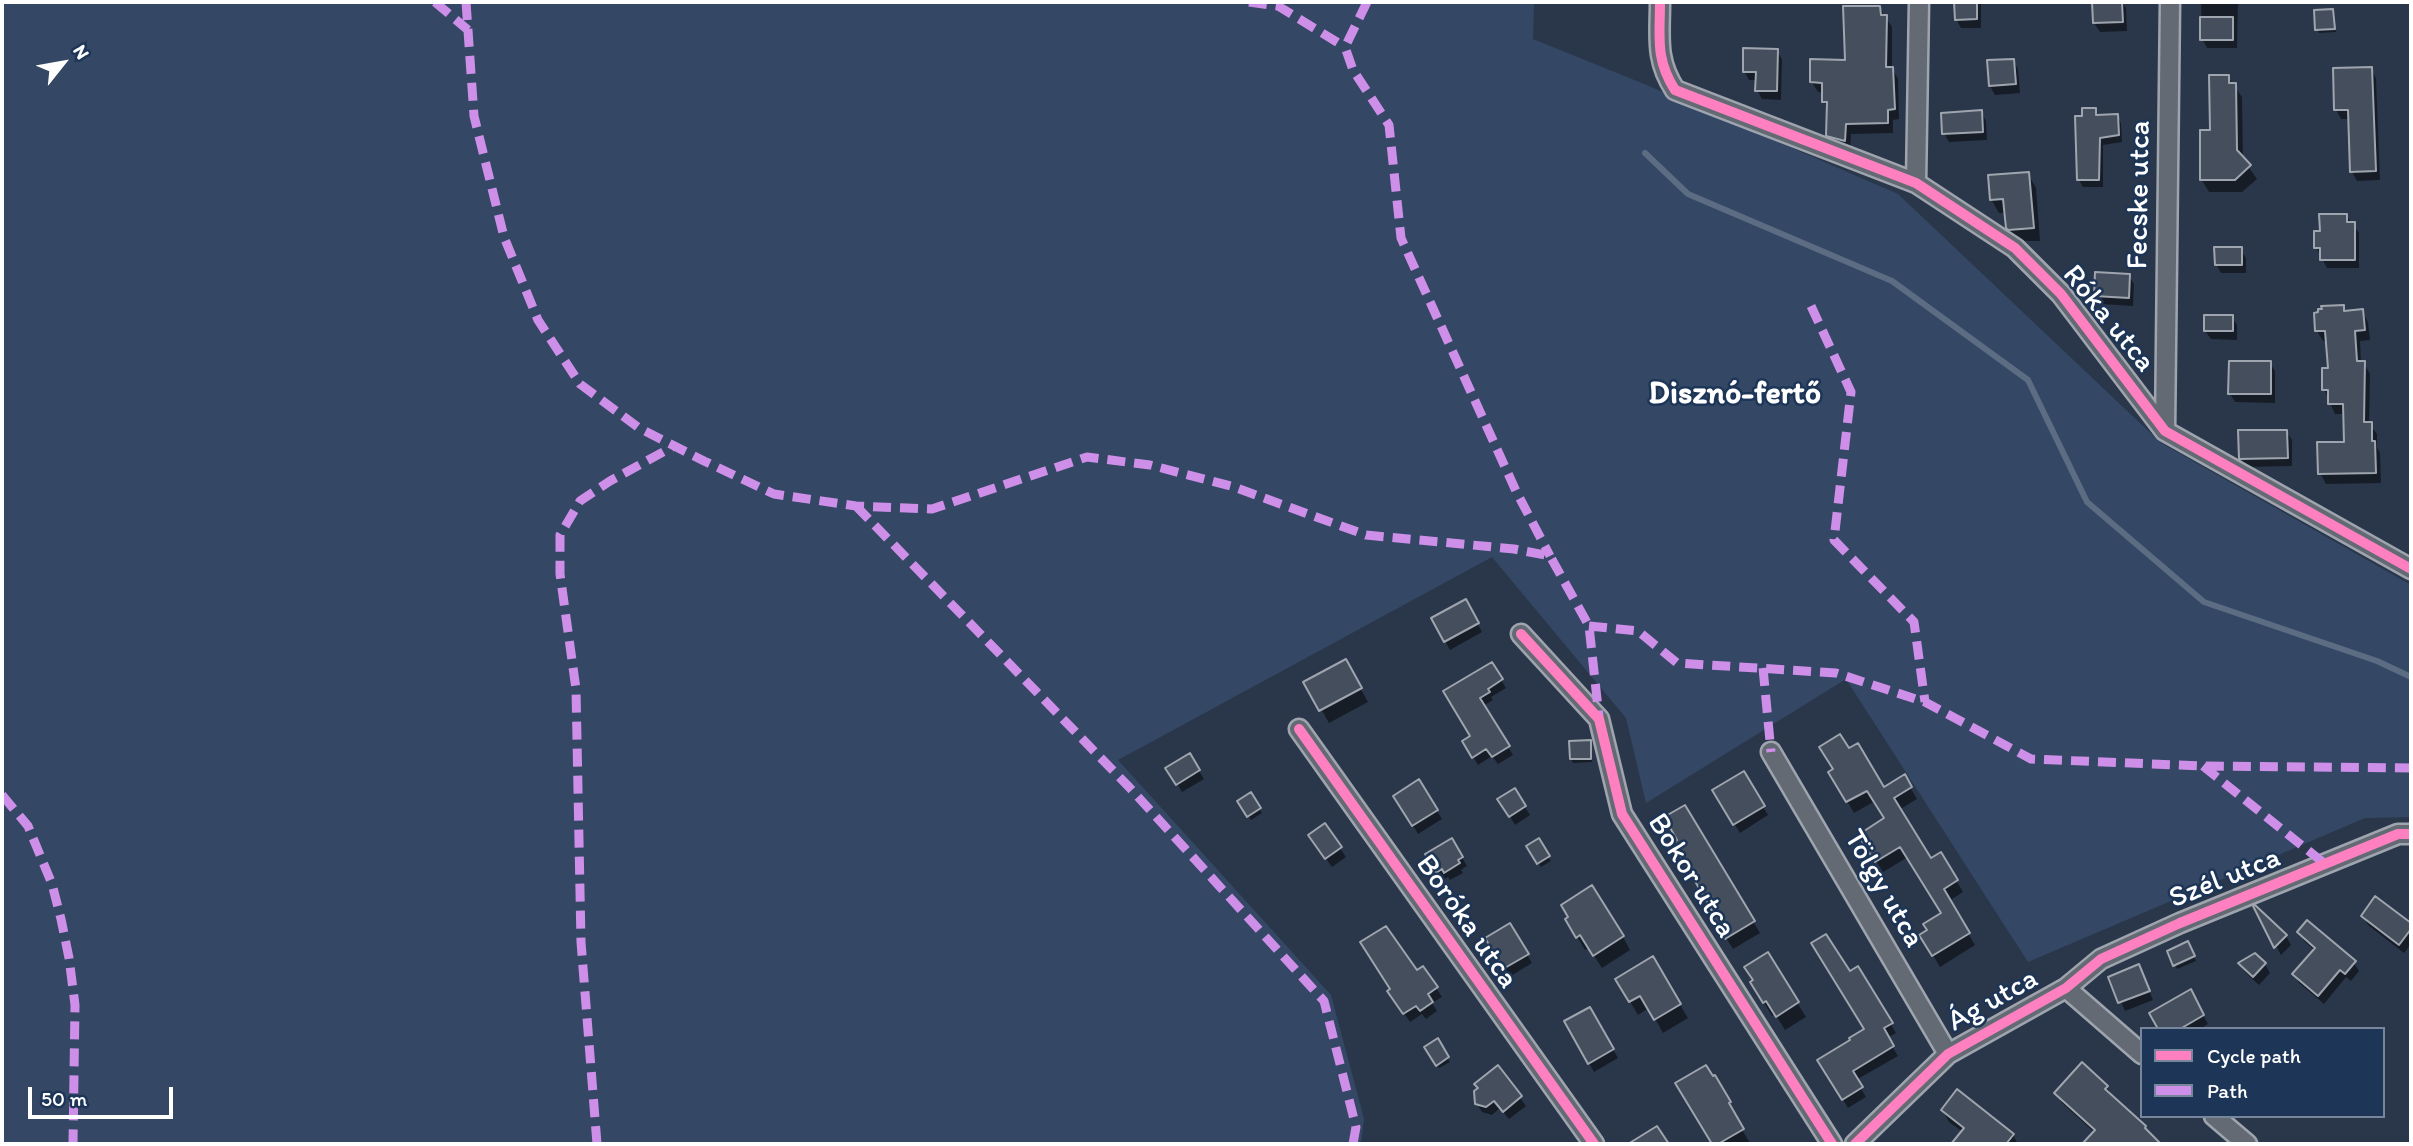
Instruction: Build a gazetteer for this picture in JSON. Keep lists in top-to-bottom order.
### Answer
{
  "streets": {
    "street": [
      "Fecske utca",
      "Róka utca",
      "Bokor utca",
      "Szél utca",
      "Tölgy utca",
      "Boróka utca",
      "Ág utca"
    ]
  },
  "crossings": [
    ["Fecske utca", "Róka utca"],
    ["Szél utca", "Ág utca"],
    ["Tölgy utca", "Ág utca"]
  ],
  "districts": ["Disznó-fertő"],
  "legend": ["Cycle path", "Path"],
  "scale_bar": "50 m",
  "north": "top right"
}
